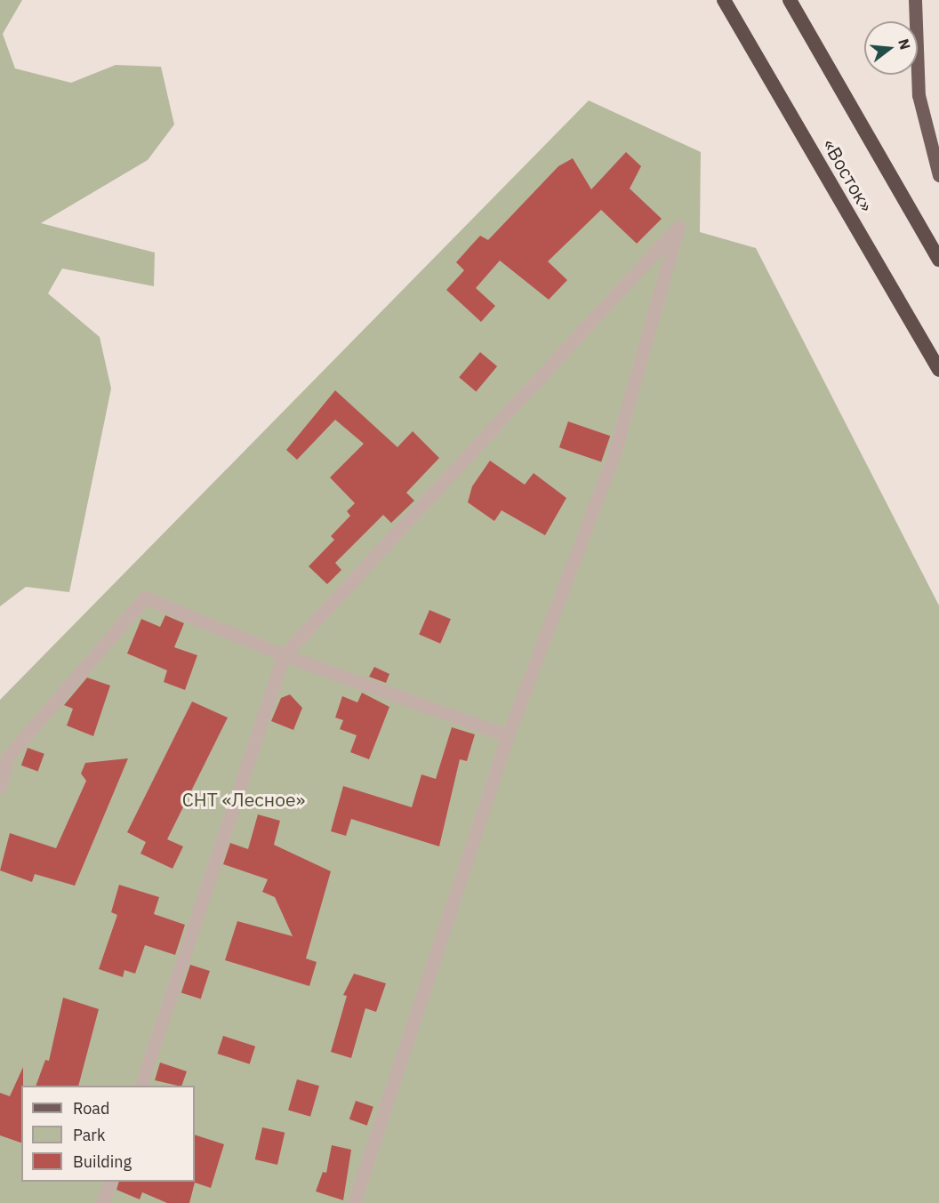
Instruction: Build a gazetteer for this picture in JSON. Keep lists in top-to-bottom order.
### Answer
{
  "streets": {
    "highway": ["«Восток»"]
  },
  "parks": ["СНТ «Лесное»"],
  "legend": ["Road", "Park", "Building"],
  "north": "right"
}
